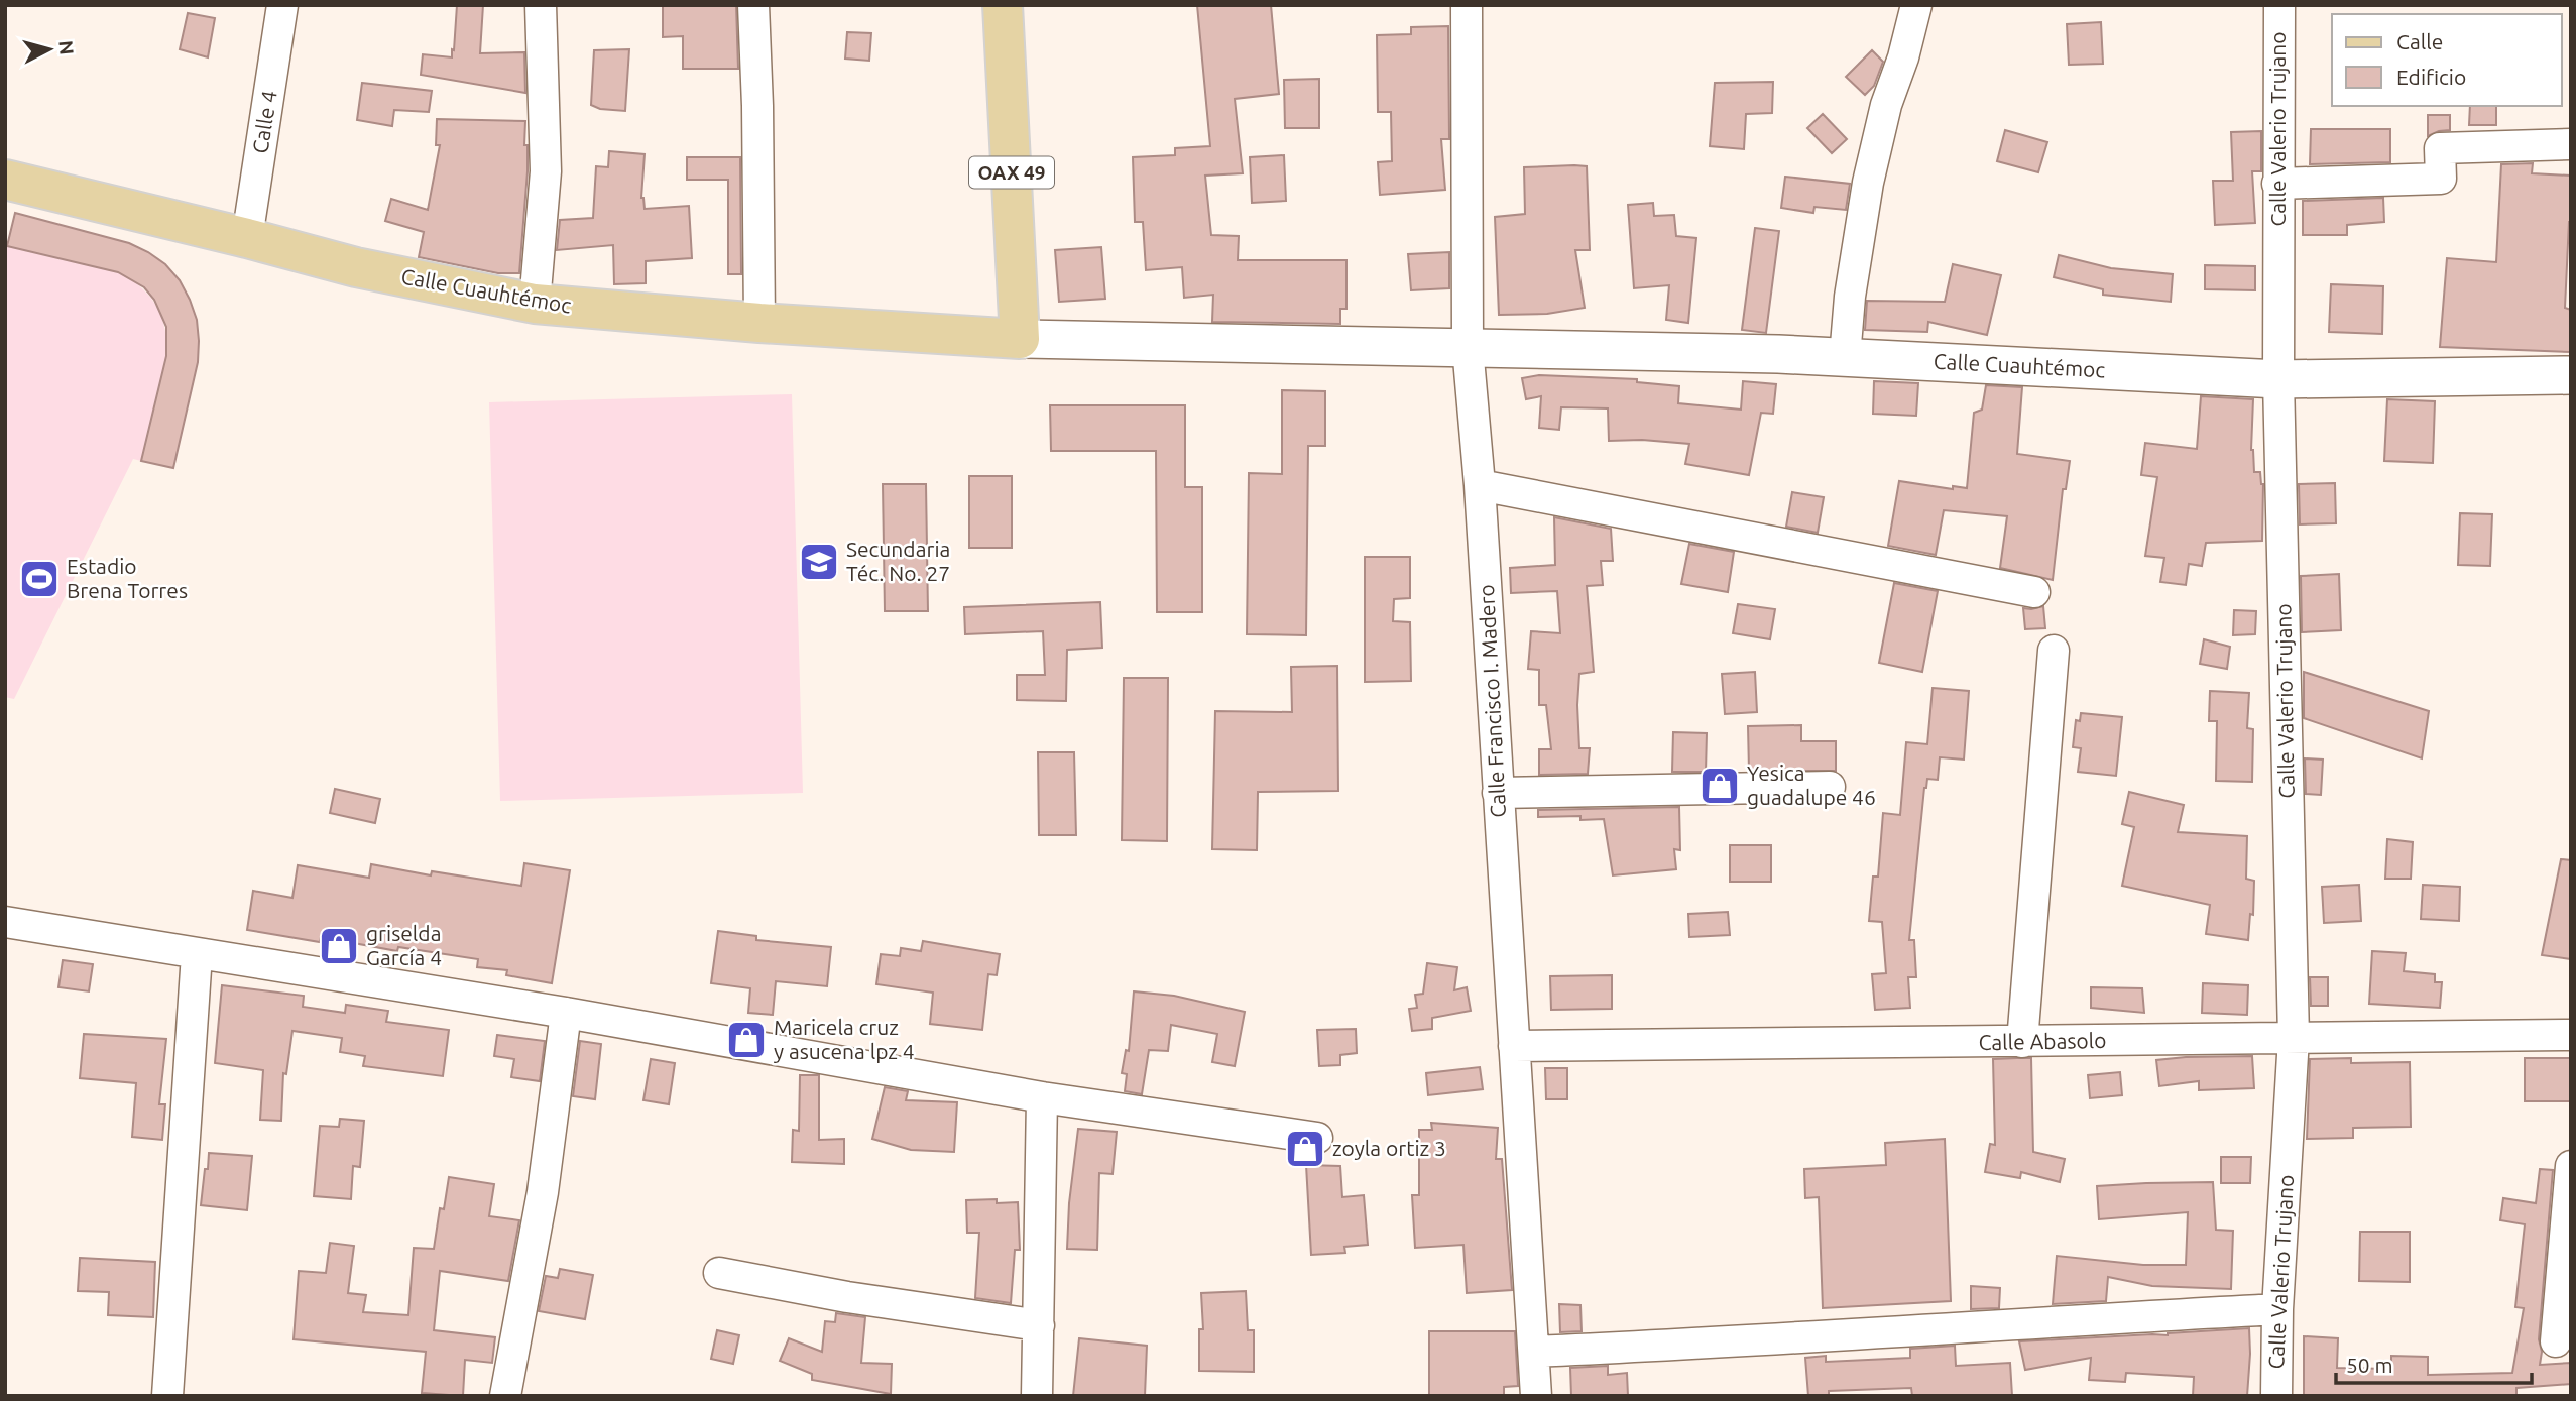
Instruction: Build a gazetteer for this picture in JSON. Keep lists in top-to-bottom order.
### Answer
{
  "streets": {
    "main road": ["OAX 49", "Calle Cuauhtémoc"],
    "street": [
      "Calle 4",
      "Calle Valerio Trujano",
      "Calle Francisco I. Madero",
      "Calle Abasolo"
    ]
  },
  "crossings": [
    ["Calle 4", "Calle Cuauhtémoc"],
    ["Calle Valerio Trujano", "Calle Cuauhtémoc"],
    ["Calle Valerio Trujano", "Calle Abasolo"],
    ["OAX 49", "Calle Cuauhtémoc"],
    ["Calle Cuauhtémoc", "Calle Francisco I. Madero"],
    ["Calle Francisco I. Madero", "Calle Abasolo"]
  ],
  "places": {
    "school or university": ["Secundaria Téc. No. 27"],
    "sports": ["Estadio Brena Torres"],
    "shop": [
      "Yesica guadalupe 46",
      "griselda García 4",
      "Maricela cruz y asucena lpz 4",
      "zoyla ortiz 3"
    ]
  },
  "legend": ["Calle", "Edificio"],
  "scale_bar": "50 m",
  "north": "right"
}
